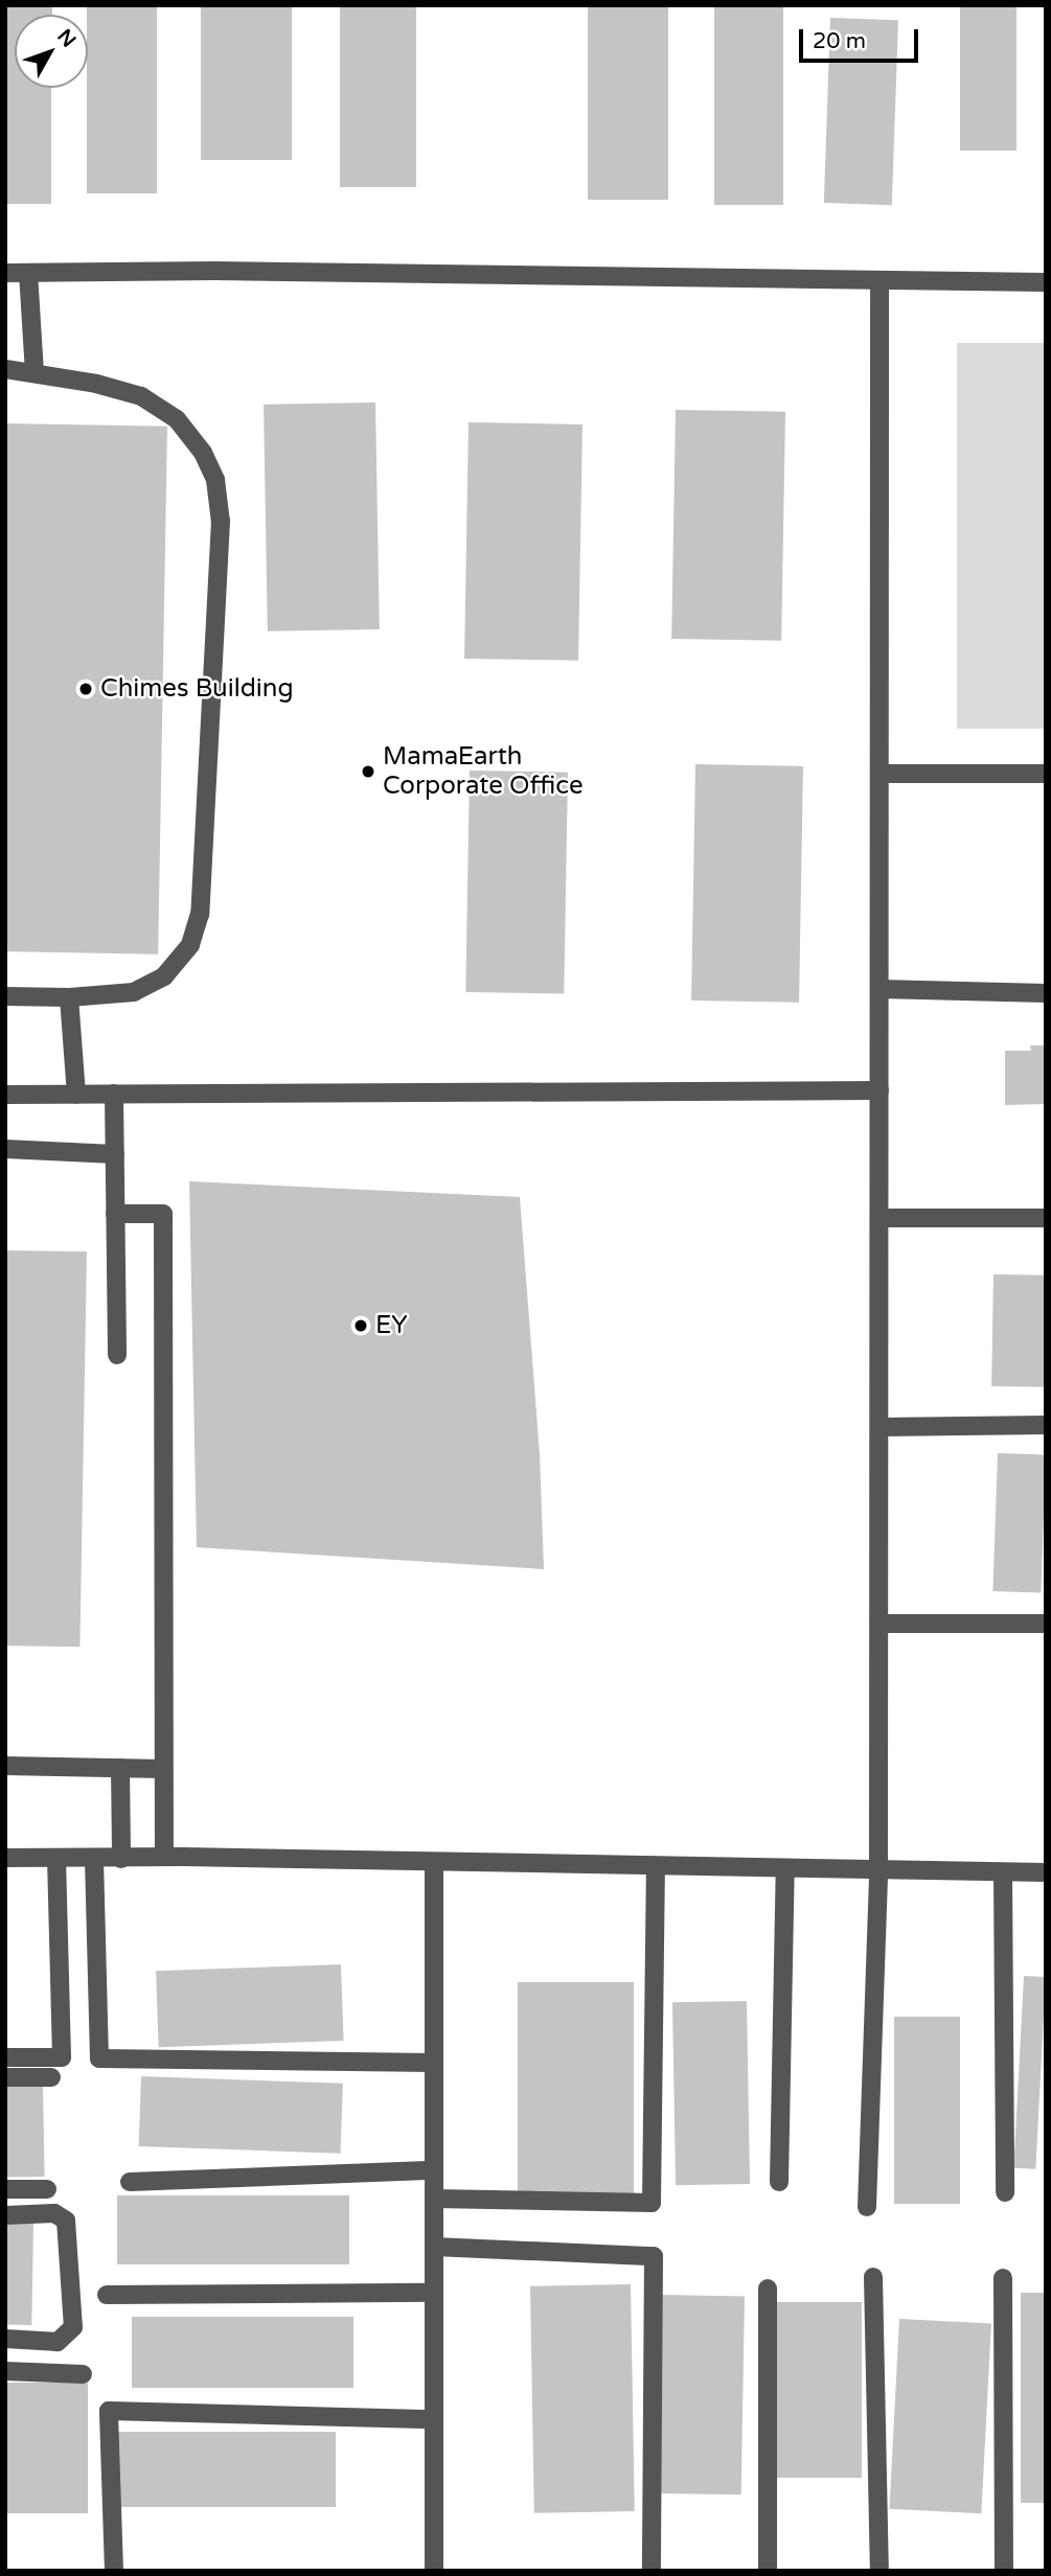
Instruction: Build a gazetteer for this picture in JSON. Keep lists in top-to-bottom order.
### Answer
{
  "places": ["Chimes Building", "MamaEarth Corporate Office", "EY"],
  "scale_bar": "20 m",
  "north": "top right"
}
